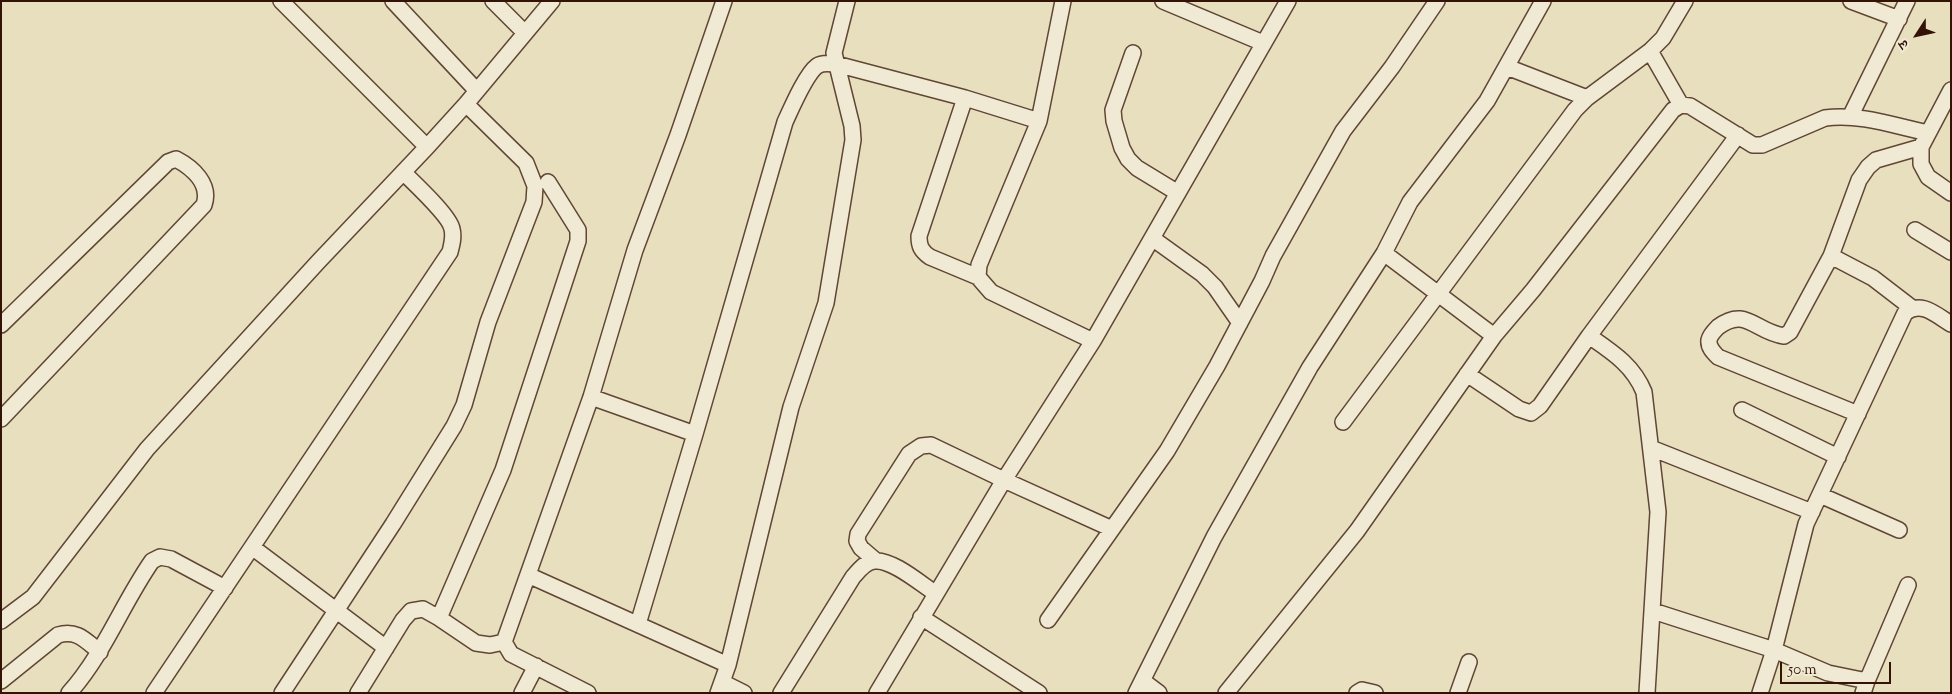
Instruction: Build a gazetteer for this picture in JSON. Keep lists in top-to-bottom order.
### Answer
{
  "scale_bar": "50 m",
  "north": "bottom left"
}
